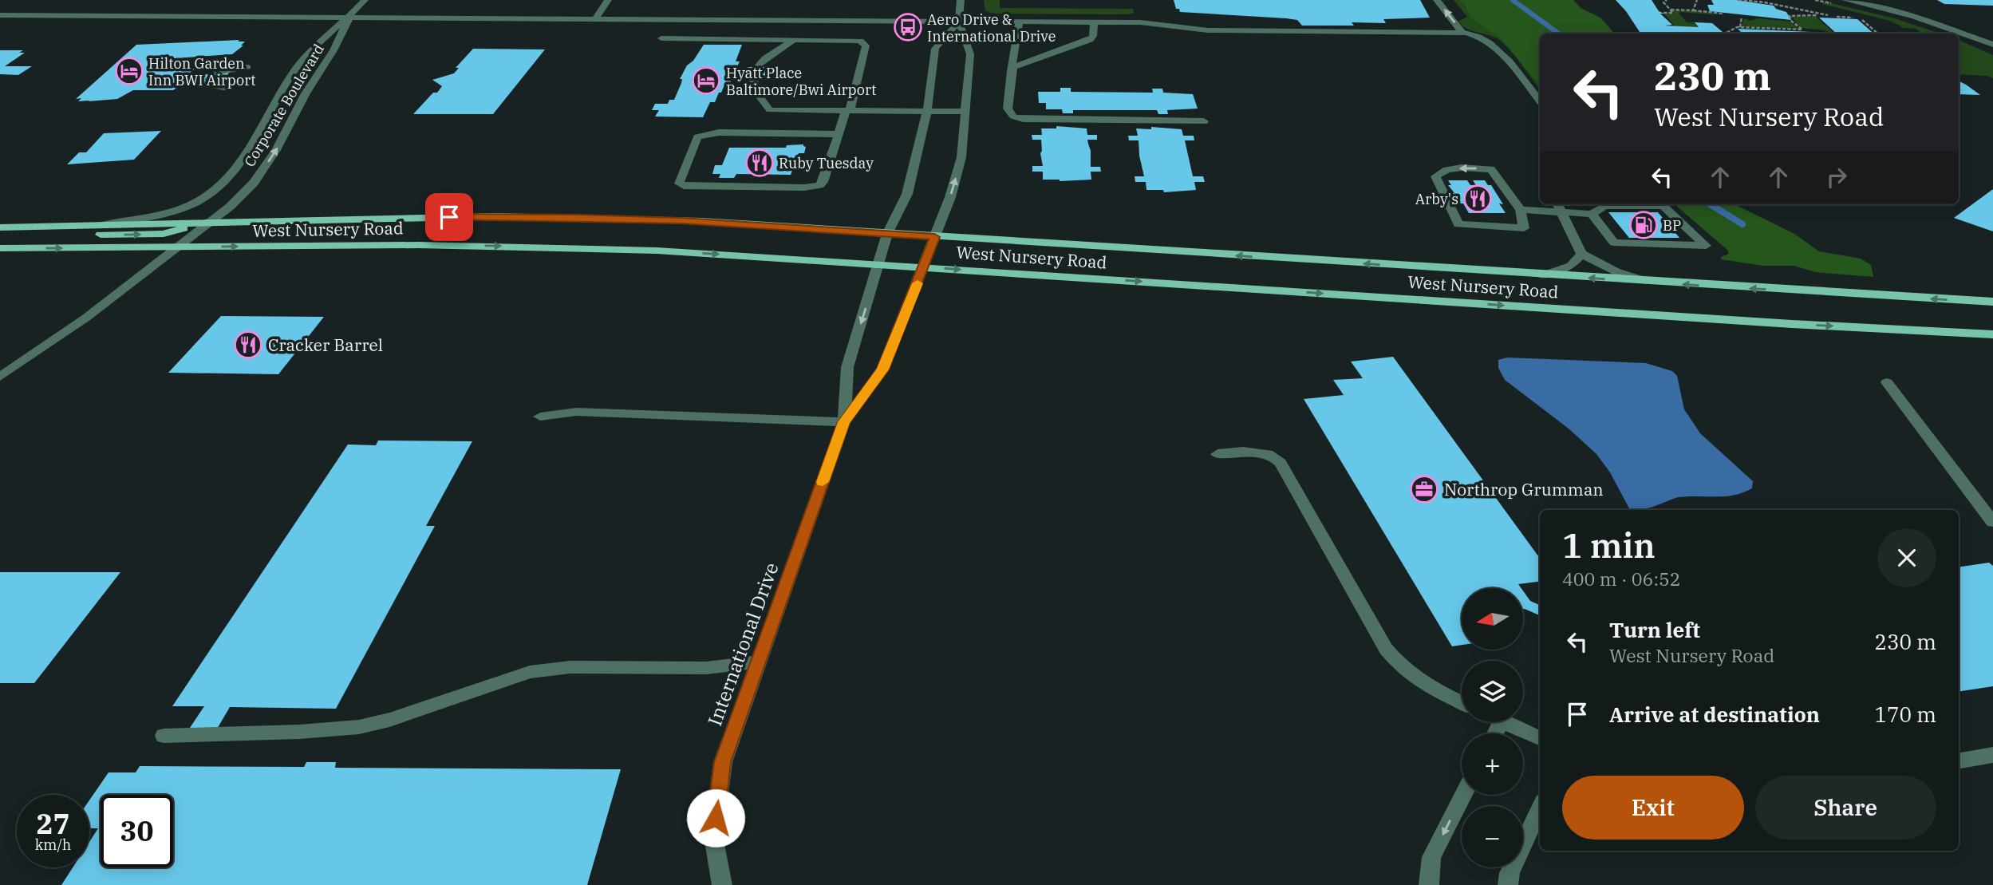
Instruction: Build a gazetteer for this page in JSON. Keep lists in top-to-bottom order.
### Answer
{
  "streets": {
    "main road": ["West Nursery Road"],
    "street": ["Corporate Boulevard", "International Drive"]
  },
  "crossings": [
    ["Corporate Boulevard", "West Nursery Road"],
    ["West Nursery Road", "International Drive"]
  ],
  "places": {
    "bus stop": ["Aero Drive & International Drive"],
    "hotel": ["Hilton Garden Inn BWI Airport", "Hyatt Place Baltimore/Bwi Airport"],
    "restaurant": ["Ruby Tuesday", "Arby's", "Cracker Barrel"],
    "fuel station": ["BP"],
    "office": ["Northrop Grumman"]
  },
  "north": "left",
  "page": {
    "turn": ["230 m", "West Nursery Road"],
    "heading": ["1 min", "400 m · 06:52"],
    "map_buttons": ["+", "−"],
    "list": [
      {
        "name": "Turn left",
        "note": "West Nursery Road",
        "value": "230 m"
      },
      {
        "name": "Arrive at destination",
        "value": "170 m"
      }
    ],
    "buttons": ["Exit", "Share"],
    "speed": "27 km/h",
    "limit": "30"
  }
}
